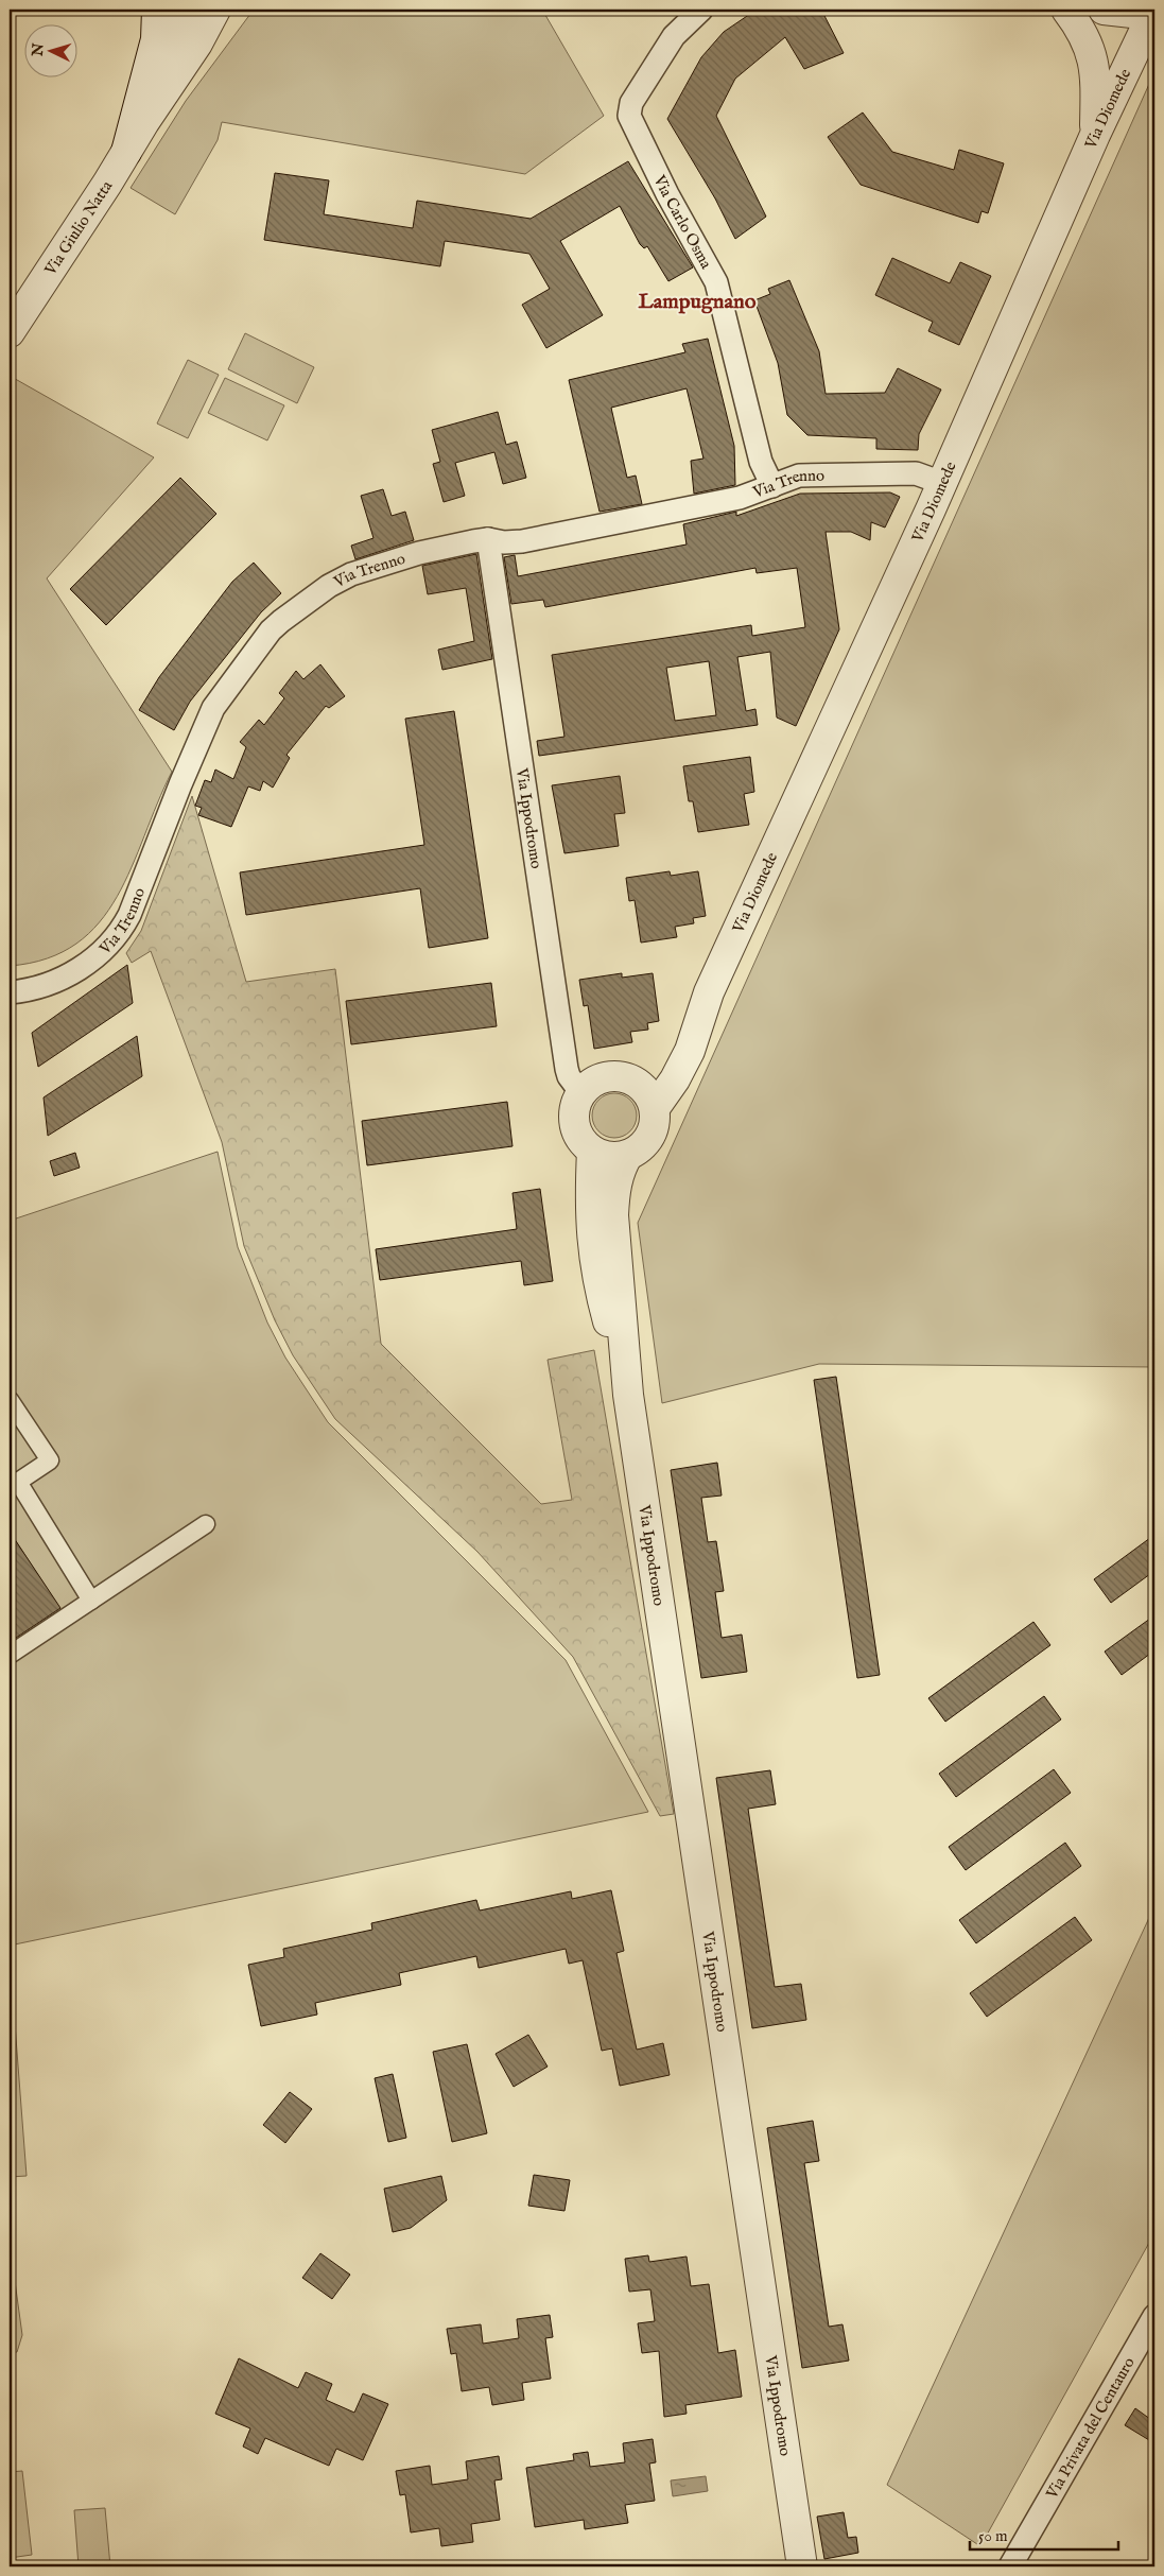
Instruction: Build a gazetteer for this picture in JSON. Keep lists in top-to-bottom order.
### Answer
{
  "streets": {
    "street": [
      "Via Diomede",
      "Via Carlo Osma",
      "Via Giulio Natta",
      "Via Trenno",
      "Via Ippodromo",
      "Via Privata del Centauro"
    ]
  },
  "crossings": [
    ["Via Diomede", "Via Trenno"],
    ["Via Diomede", "Via Ippodromo"],
    ["Via Carlo Osma", "Via Trenno"],
    ["Via Trenno", "Via Ippodromo"]
  ],
  "districts": ["Lampugnano"],
  "scale_bar": "50 m",
  "north": "left"
}
